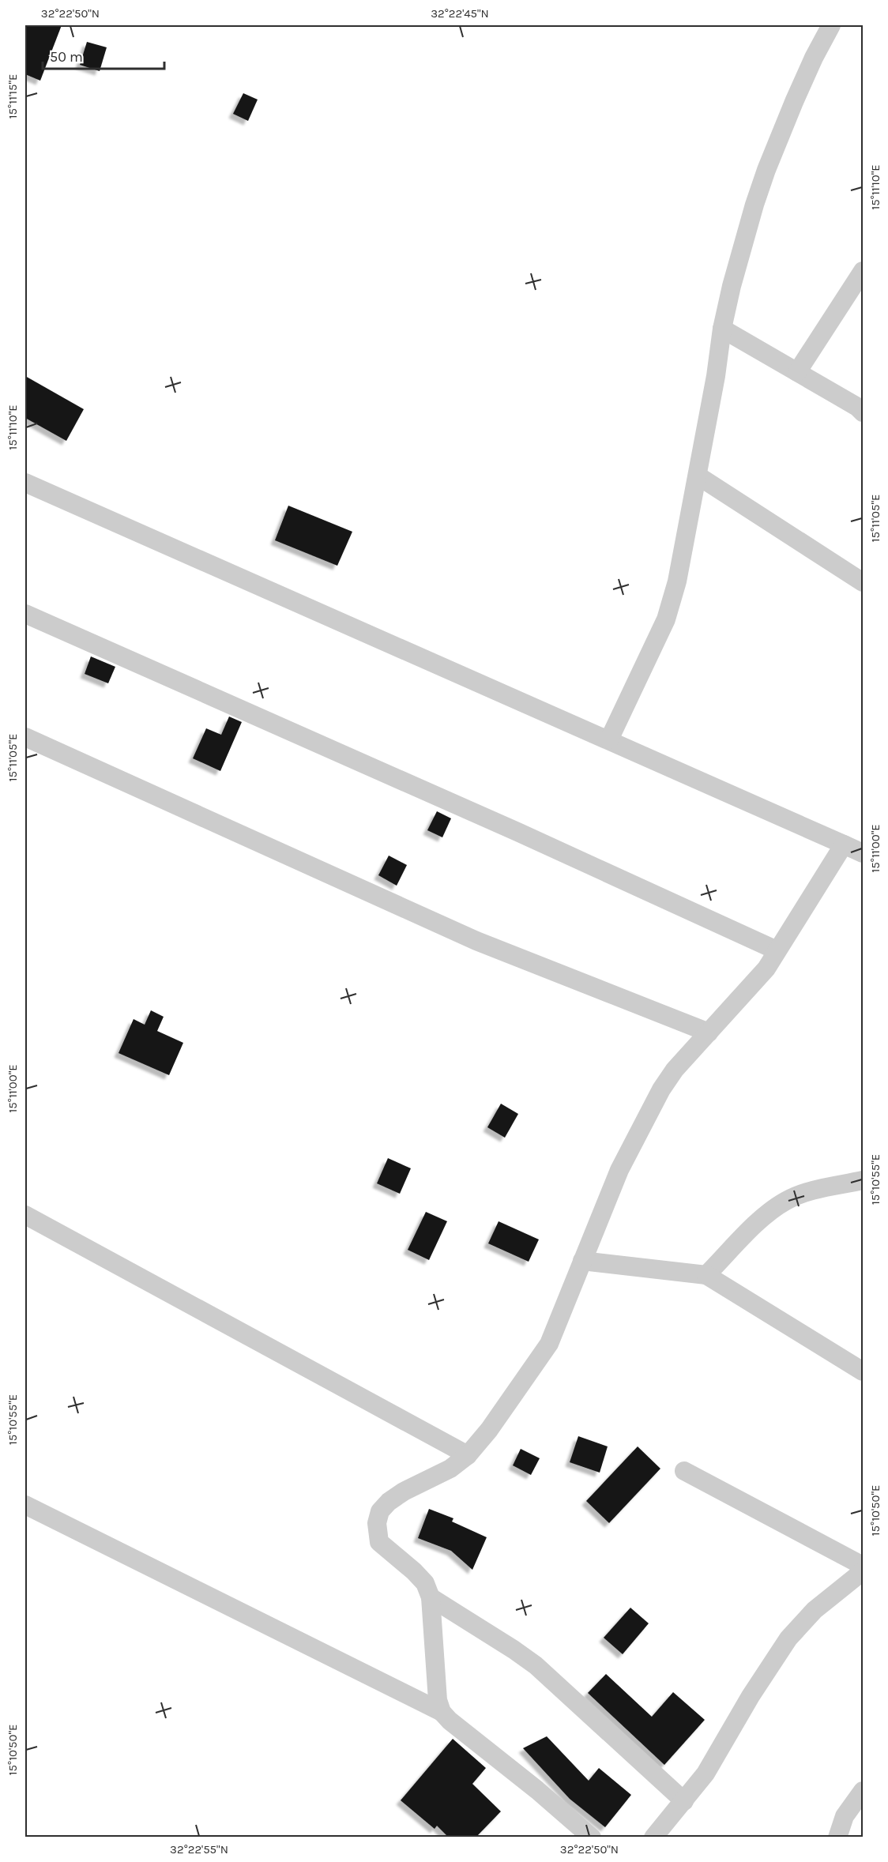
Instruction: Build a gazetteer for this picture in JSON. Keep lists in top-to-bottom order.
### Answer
{
  "scale_bar": "50 m",
  "coordinates": [
    "32°22'50\"N",
    "32°22'45\"N",
    "15°11'15\"E",
    "15°11'10\"E",
    "15°11'05\"E",
    "15°11'00\"E",
    "15°10'55\"E",
    "15°10'50\"E",
    "32°22'55\"N"
  ]
}
